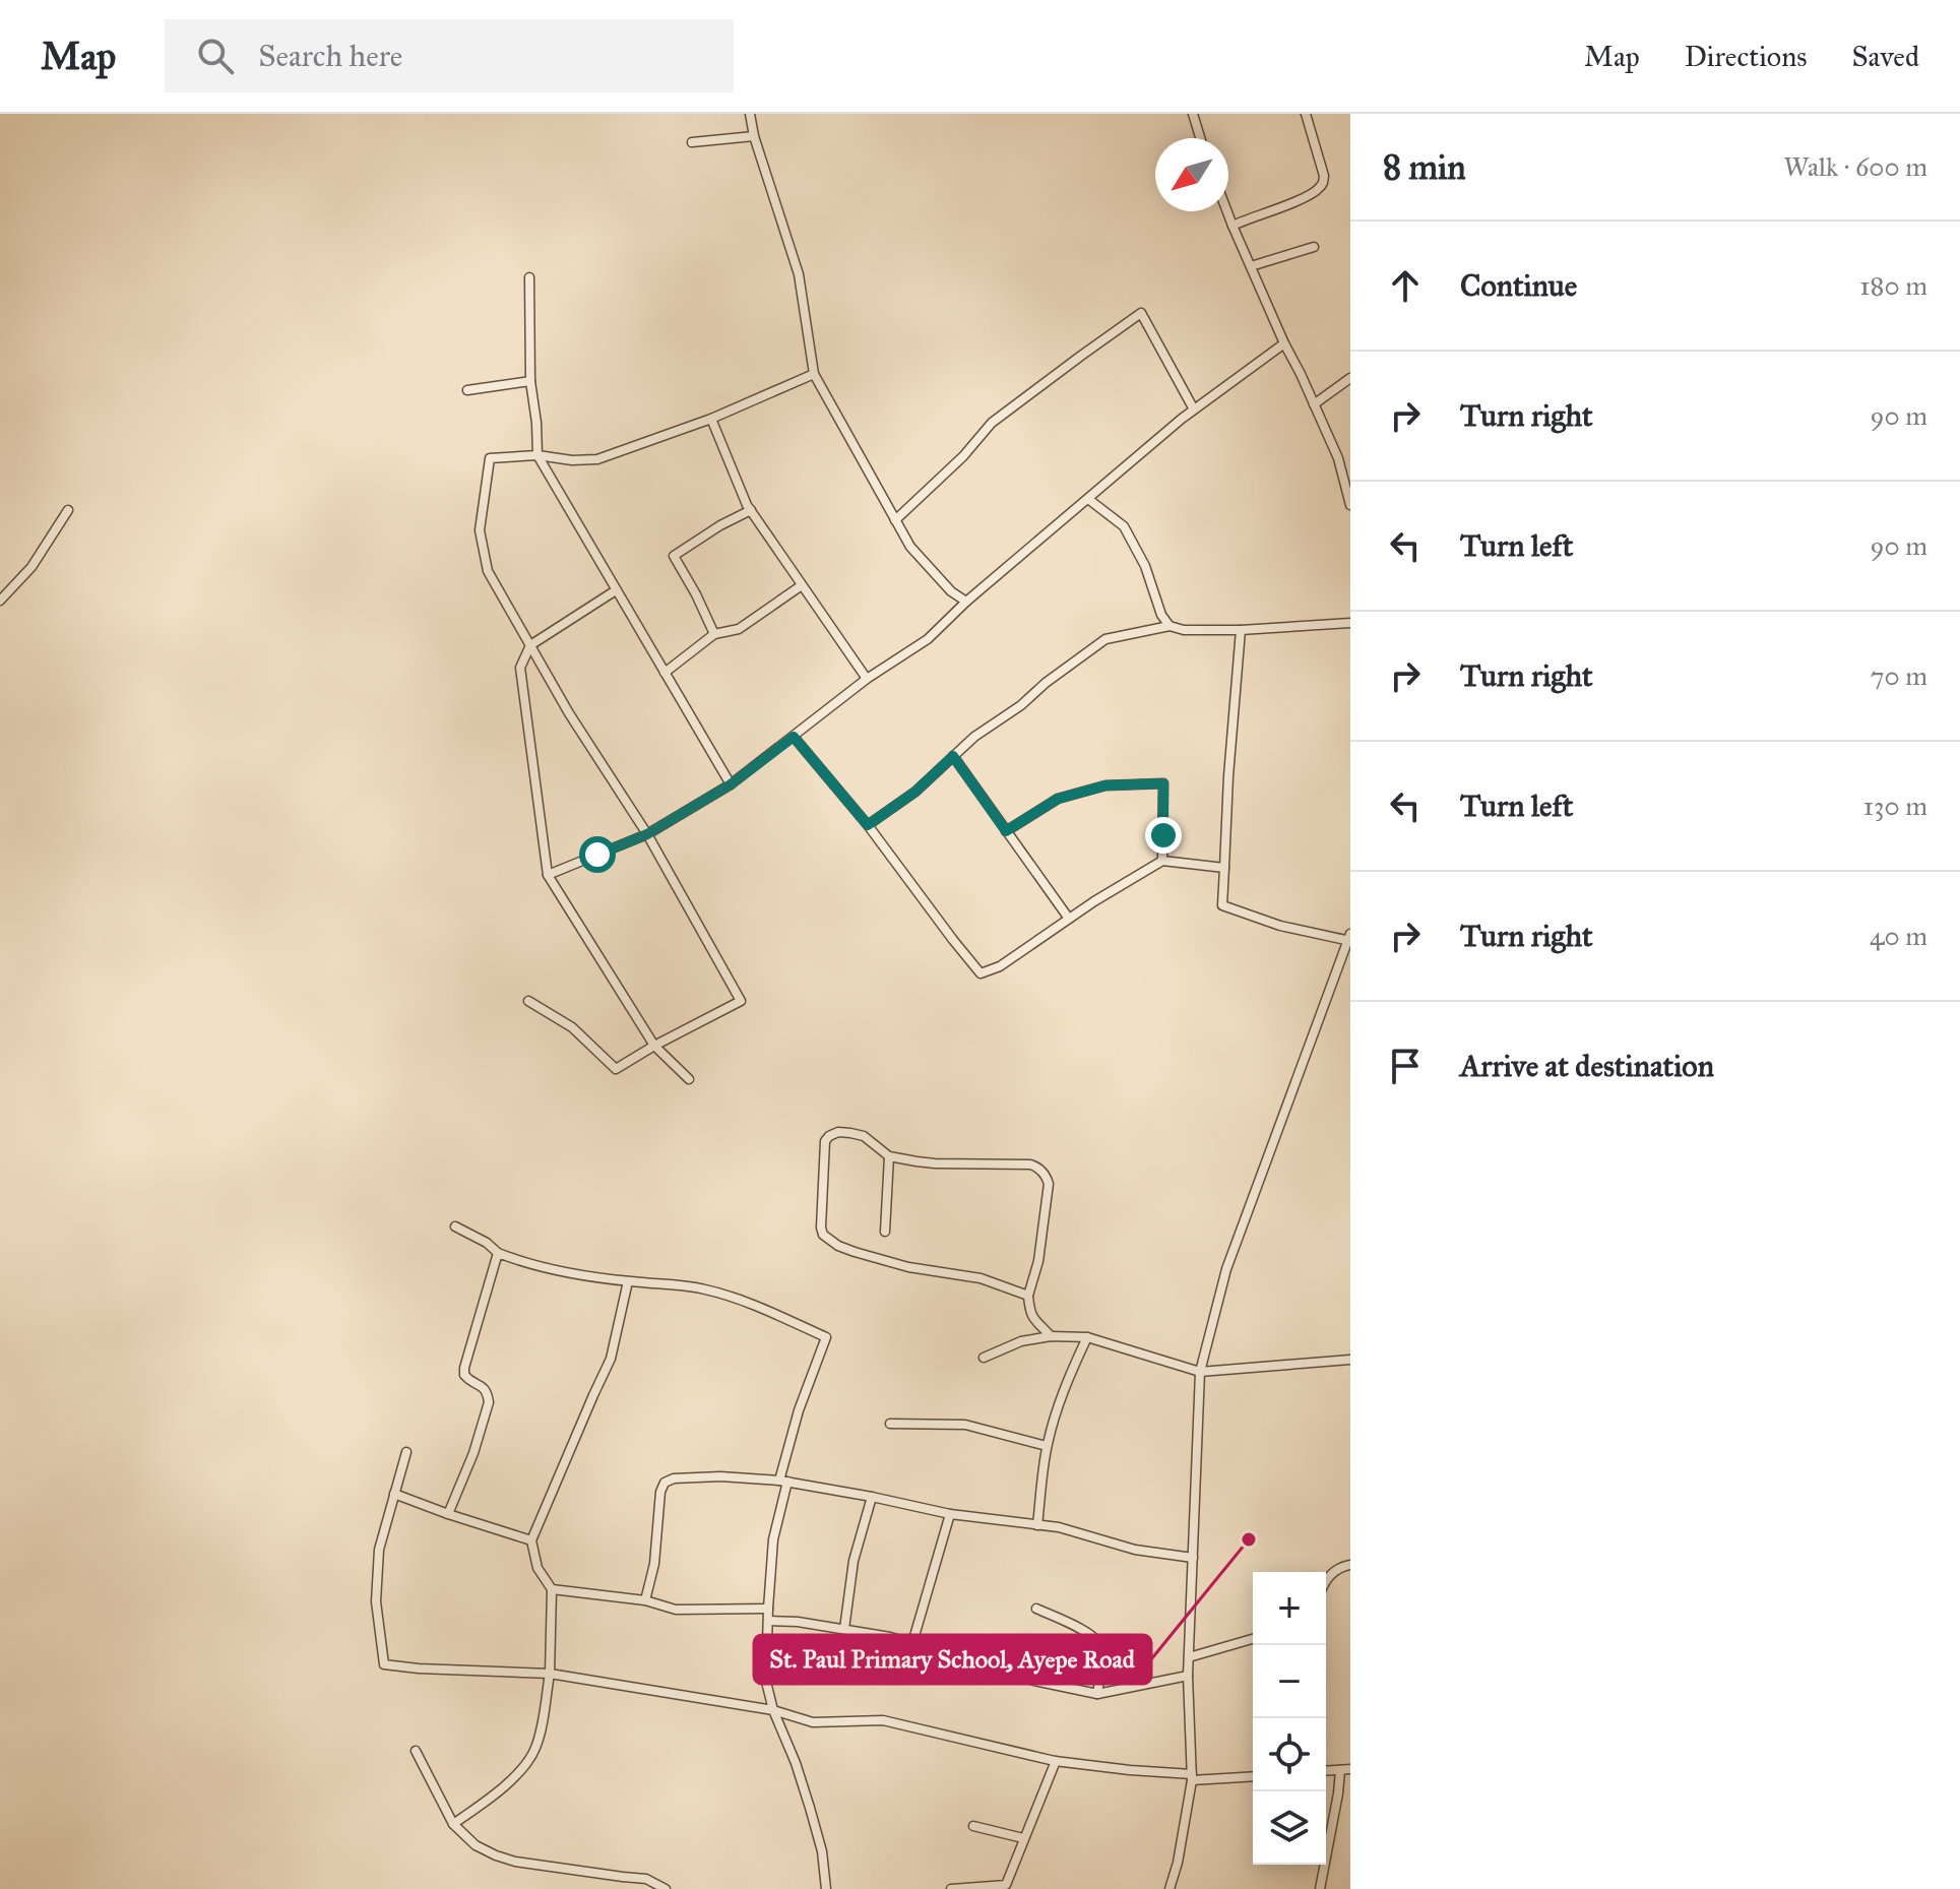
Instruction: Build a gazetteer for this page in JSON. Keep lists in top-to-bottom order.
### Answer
{
  "places": ["St. Paul Primary School, Ayepe Road"],
  "north": "bottom left",
  "page": {
    "header": "Map",
    "search": "Search here",
    "nav": ["Map", "Directions", "Saved"],
    "heading": ["8 min", "Walk · 600 m"],
    "list": [
      ["Continue", "180 m"],
      ["Turn right", "90 m"],
      ["Turn left", "90 m"],
      ["Turn right", "70 m"],
      ["Turn left", "130 m"],
      ["Turn right", "40 m"],
      "Arrive at destination"
    ],
    "map_buttons": ["+", "−"]
  }
}
